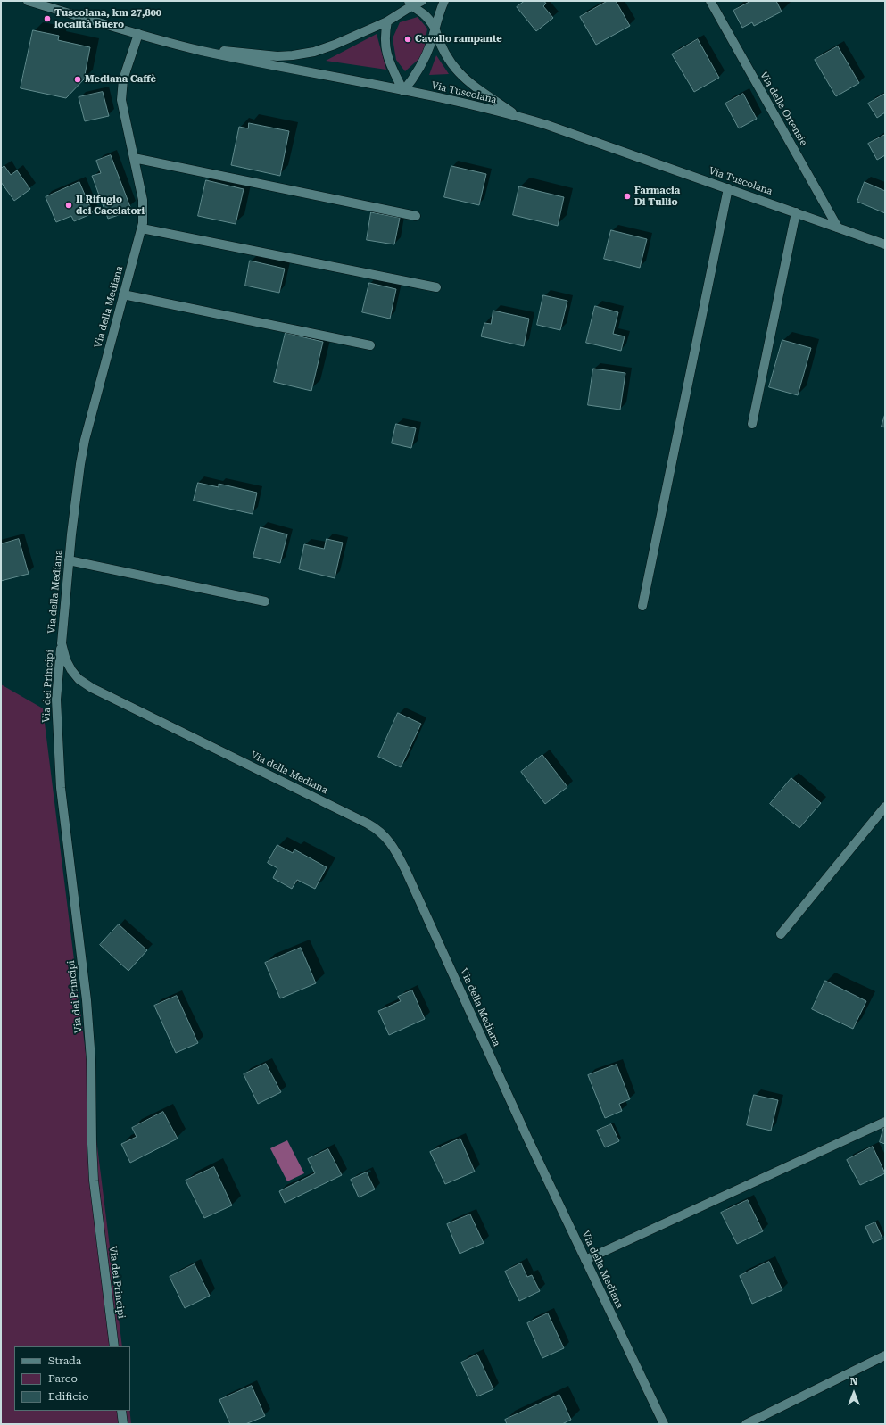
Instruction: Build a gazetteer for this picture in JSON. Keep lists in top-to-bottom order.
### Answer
{
  "streets": {
    "street": [
      "Via Tuscolana",
      "Via delle Ortensie",
      "Via della Mediana",
      "Via dei Principi"
    ]
  },
  "crossings": [
    ["Via Tuscolana", "Via delle Ortensie"],
    ["Via Tuscolana", "Via della Mediana"],
    ["Via della Mediana", "Via dei Principi"]
  ],
  "places": [
    "Tuscolana, km 27,800 località Buero",
    "Cavallo rampante",
    "Mediana Caffè",
    "Farmacia Di Tullio",
    "Il Rifugio dei Cacciatori"
  ],
  "legend": ["Strada", "Parco", "Edificio"],
  "north": "top"
}
